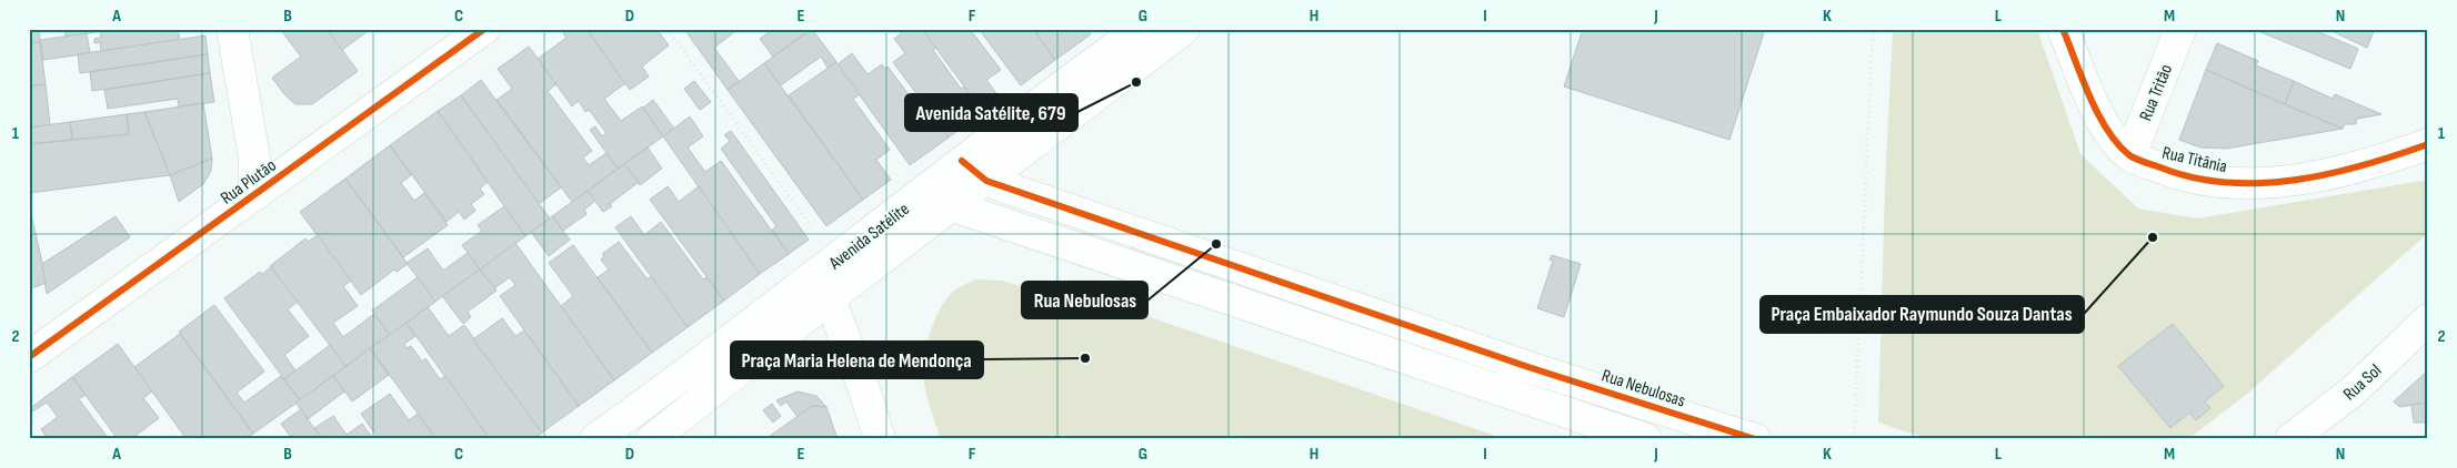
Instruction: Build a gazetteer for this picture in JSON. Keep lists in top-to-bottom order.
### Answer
{
  "streets": {
    "street": [
      "Rua Tritão",
      "Rua Titânia",
      "Rua Plutão",
      "Avenida Satélite",
      "Rua Sol",
      "Rua Nebulosas"
    ]
  },
  "crossings": [
    ["Rua Tritão", "Rua Titânia"],
    ["Avenida Satélite", "Rua Nebulosas"]
  ],
  "places": [
    "Avenida Satélite, 679",
    "Praça Embaixador Raymundo Souza Dantas",
    "Rua Nebulosas",
    "Praça Maria Helena de Mendonça"
  ],
  "grid": {
    "columns": [
      "A",
      "B",
      "C",
      "D",
      "E",
      "F",
      "G",
      "H",
      "I",
      "J",
      "K",
      "L",
      "M",
      "N"
    ],
    "rows": ["1", "2"]
  }
}
